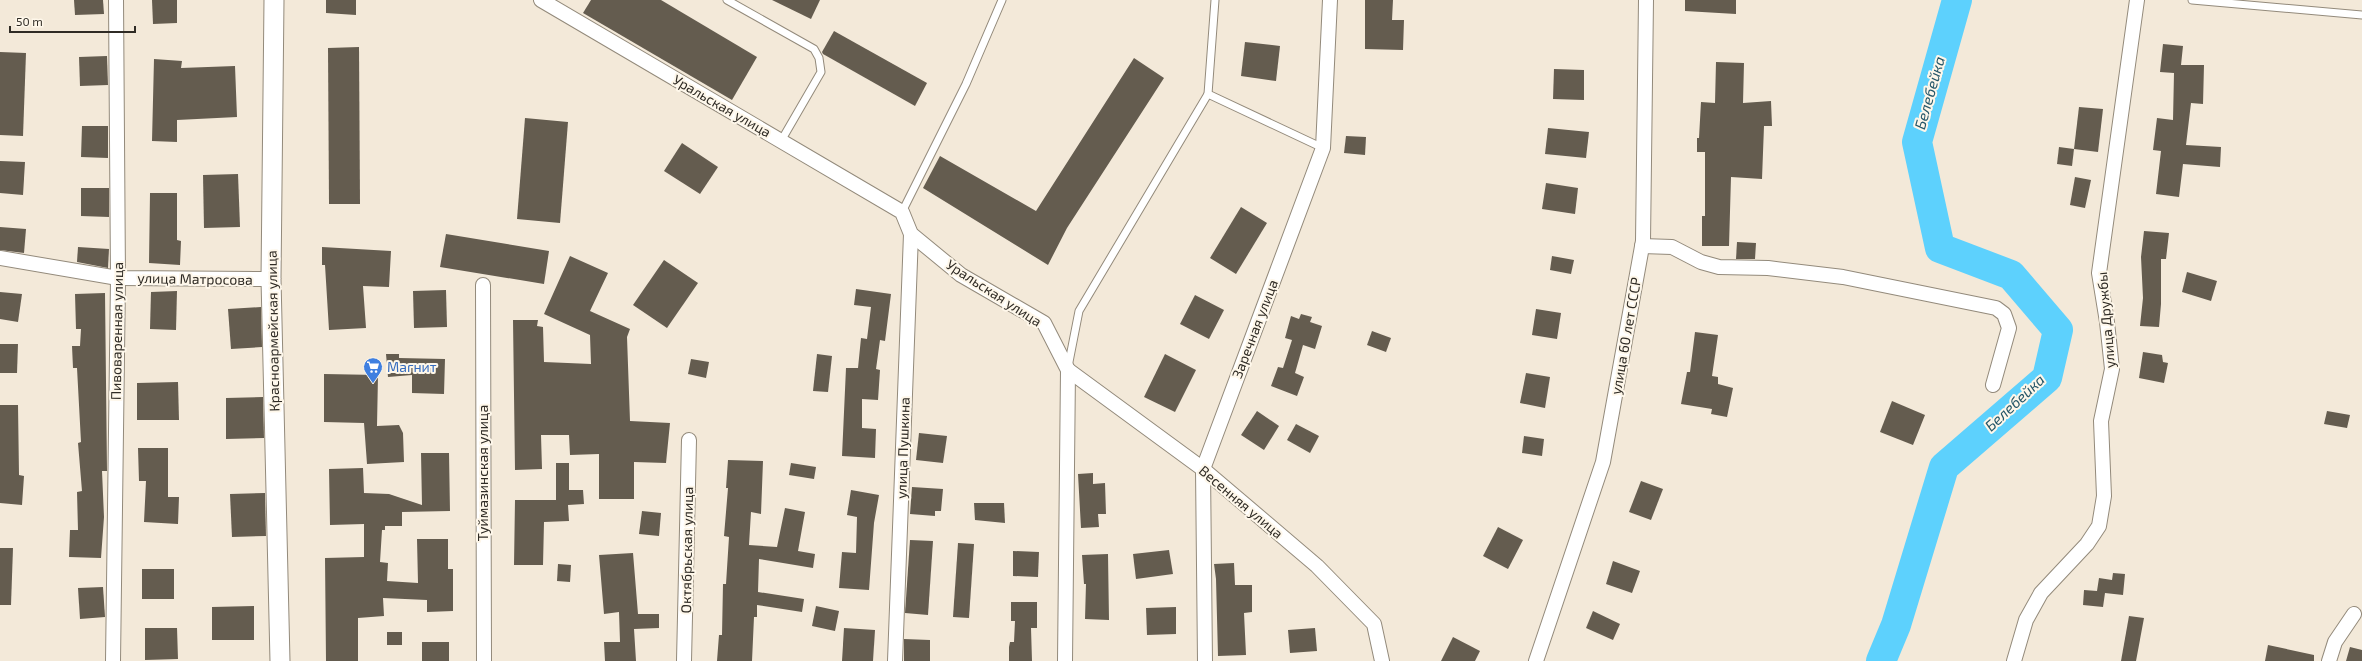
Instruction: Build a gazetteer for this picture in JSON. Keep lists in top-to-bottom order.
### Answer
{
  "streets": {
    "main road": ["Красноармейская улица"],
    "street": [
      "Уральская улица",
      "улица Матросова",
      "улица Дружбы",
      "Заречная улица",
      "Пивоваренная улица",
      "улица 60 лет СССР",
      "улица Пушкина",
      "Туймазинская улица",
      "Весенняя улица",
      "Октябрьская улица"
    ]
  },
  "crossings": [
    ["Уральская улица", "улица Пушкина"],
    ["Уральская улица", "Весенняя улица"],
    ["улица Матросова", "Пивоваренная улица"],
    ["улица Матросова", "Красноармейская улица"],
    ["Заречная улица", "Весенняя улица"]
  ],
  "water": ["Белебейка"],
  "places": {
    "supermarket": ["Магнит"]
  },
  "scale_bar": "50 m"
}
